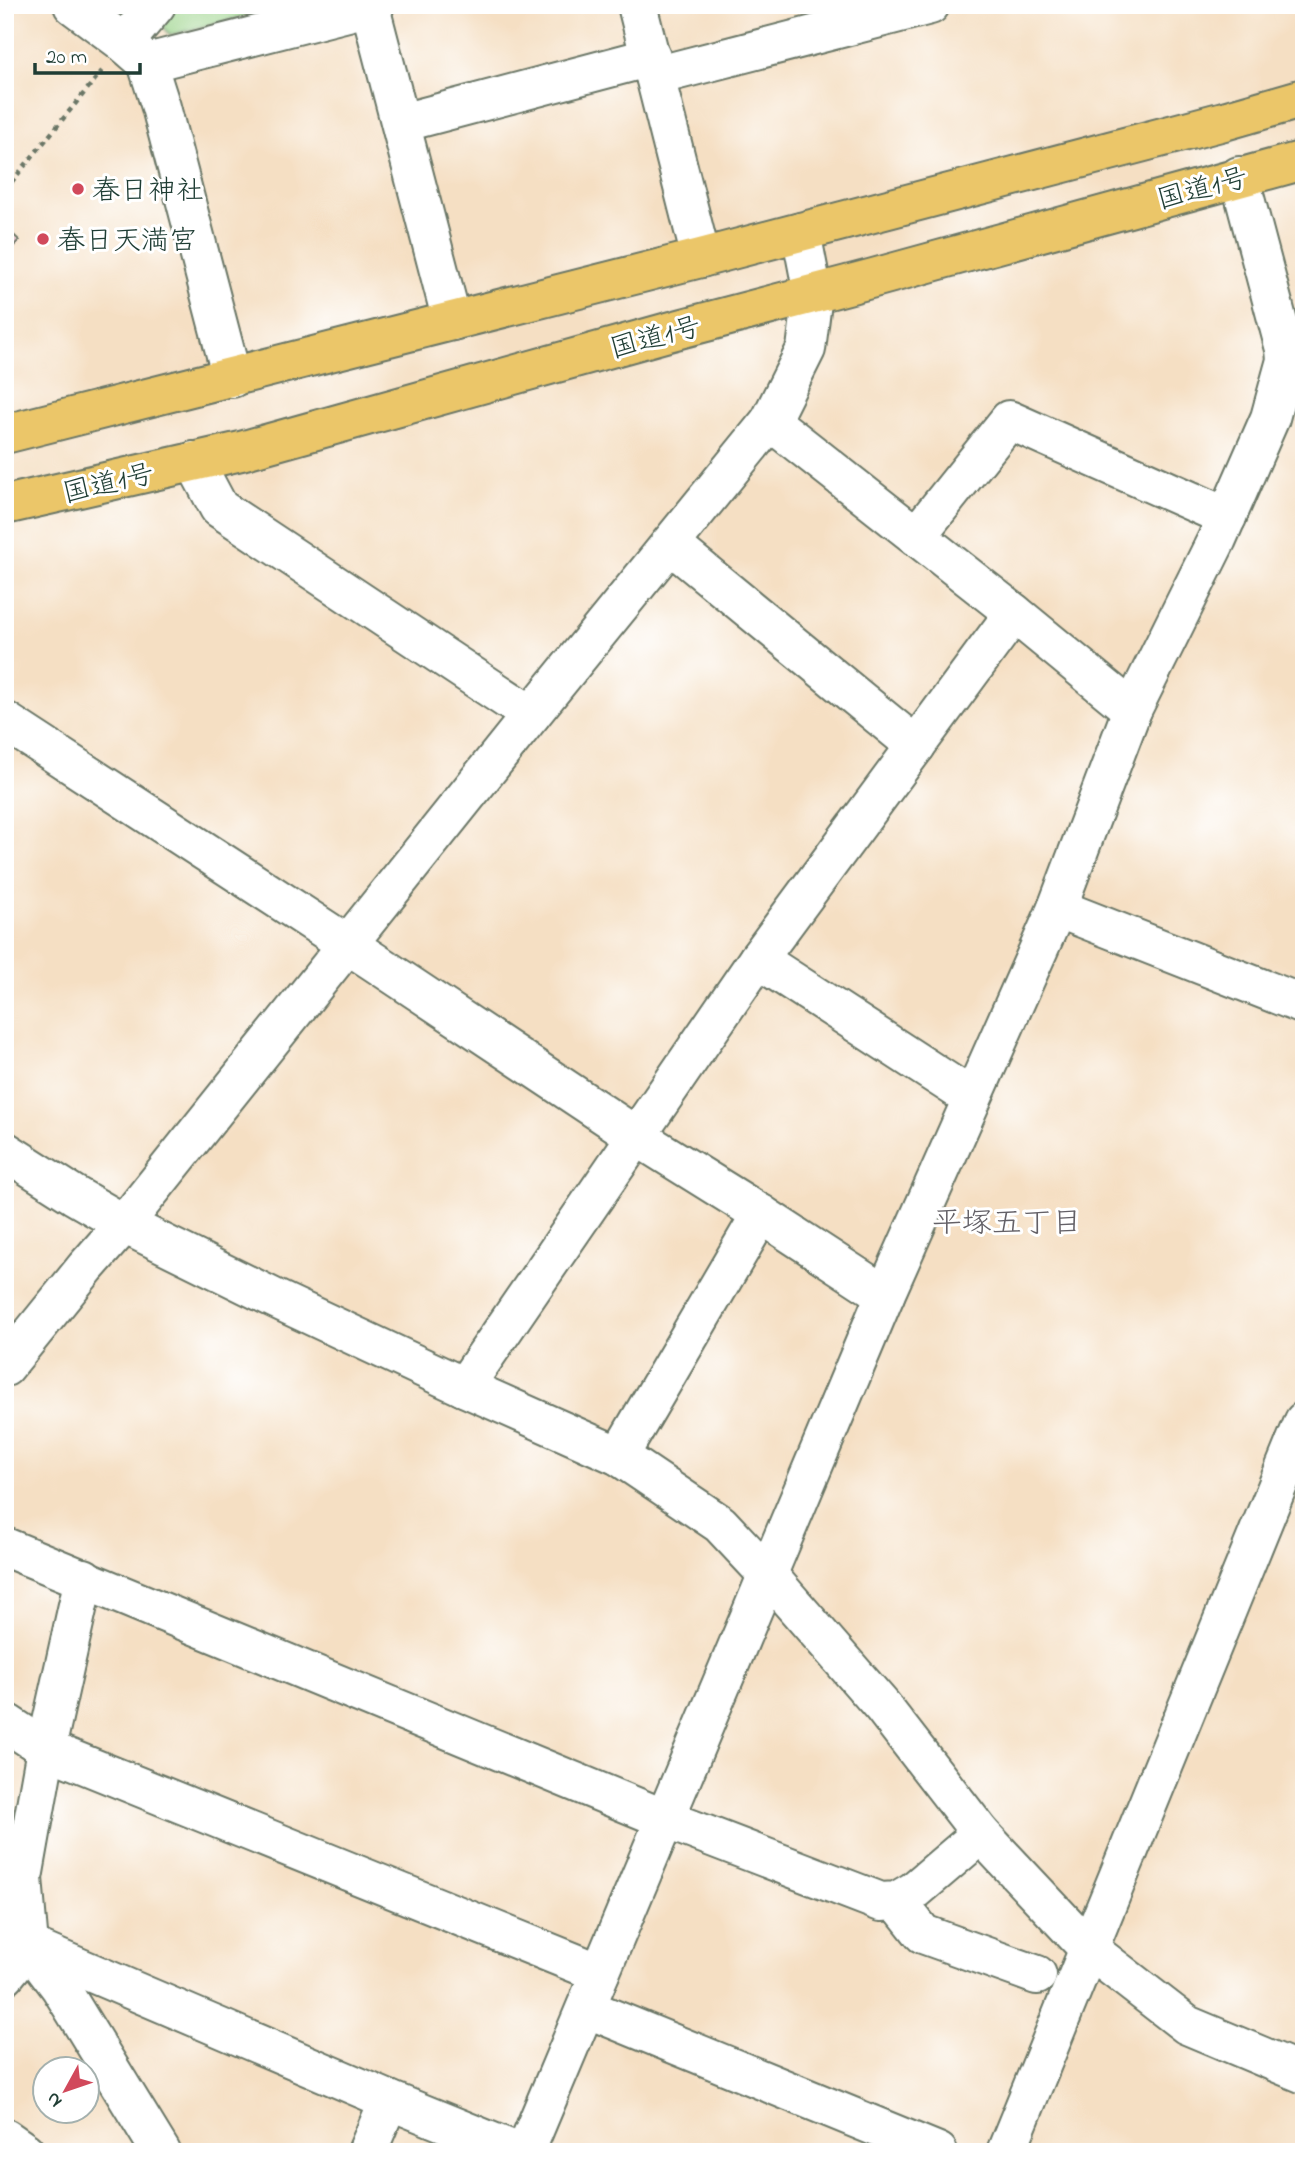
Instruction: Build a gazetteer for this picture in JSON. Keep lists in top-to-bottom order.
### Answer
{
  "streets": {
    "highway": ["国道1号"]
  },
  "districts": ["平塚五丁目"],
  "places": ["春日神社", "春日天満宮"],
  "scale_bar": "20 m",
  "north": "bottom left"
}
